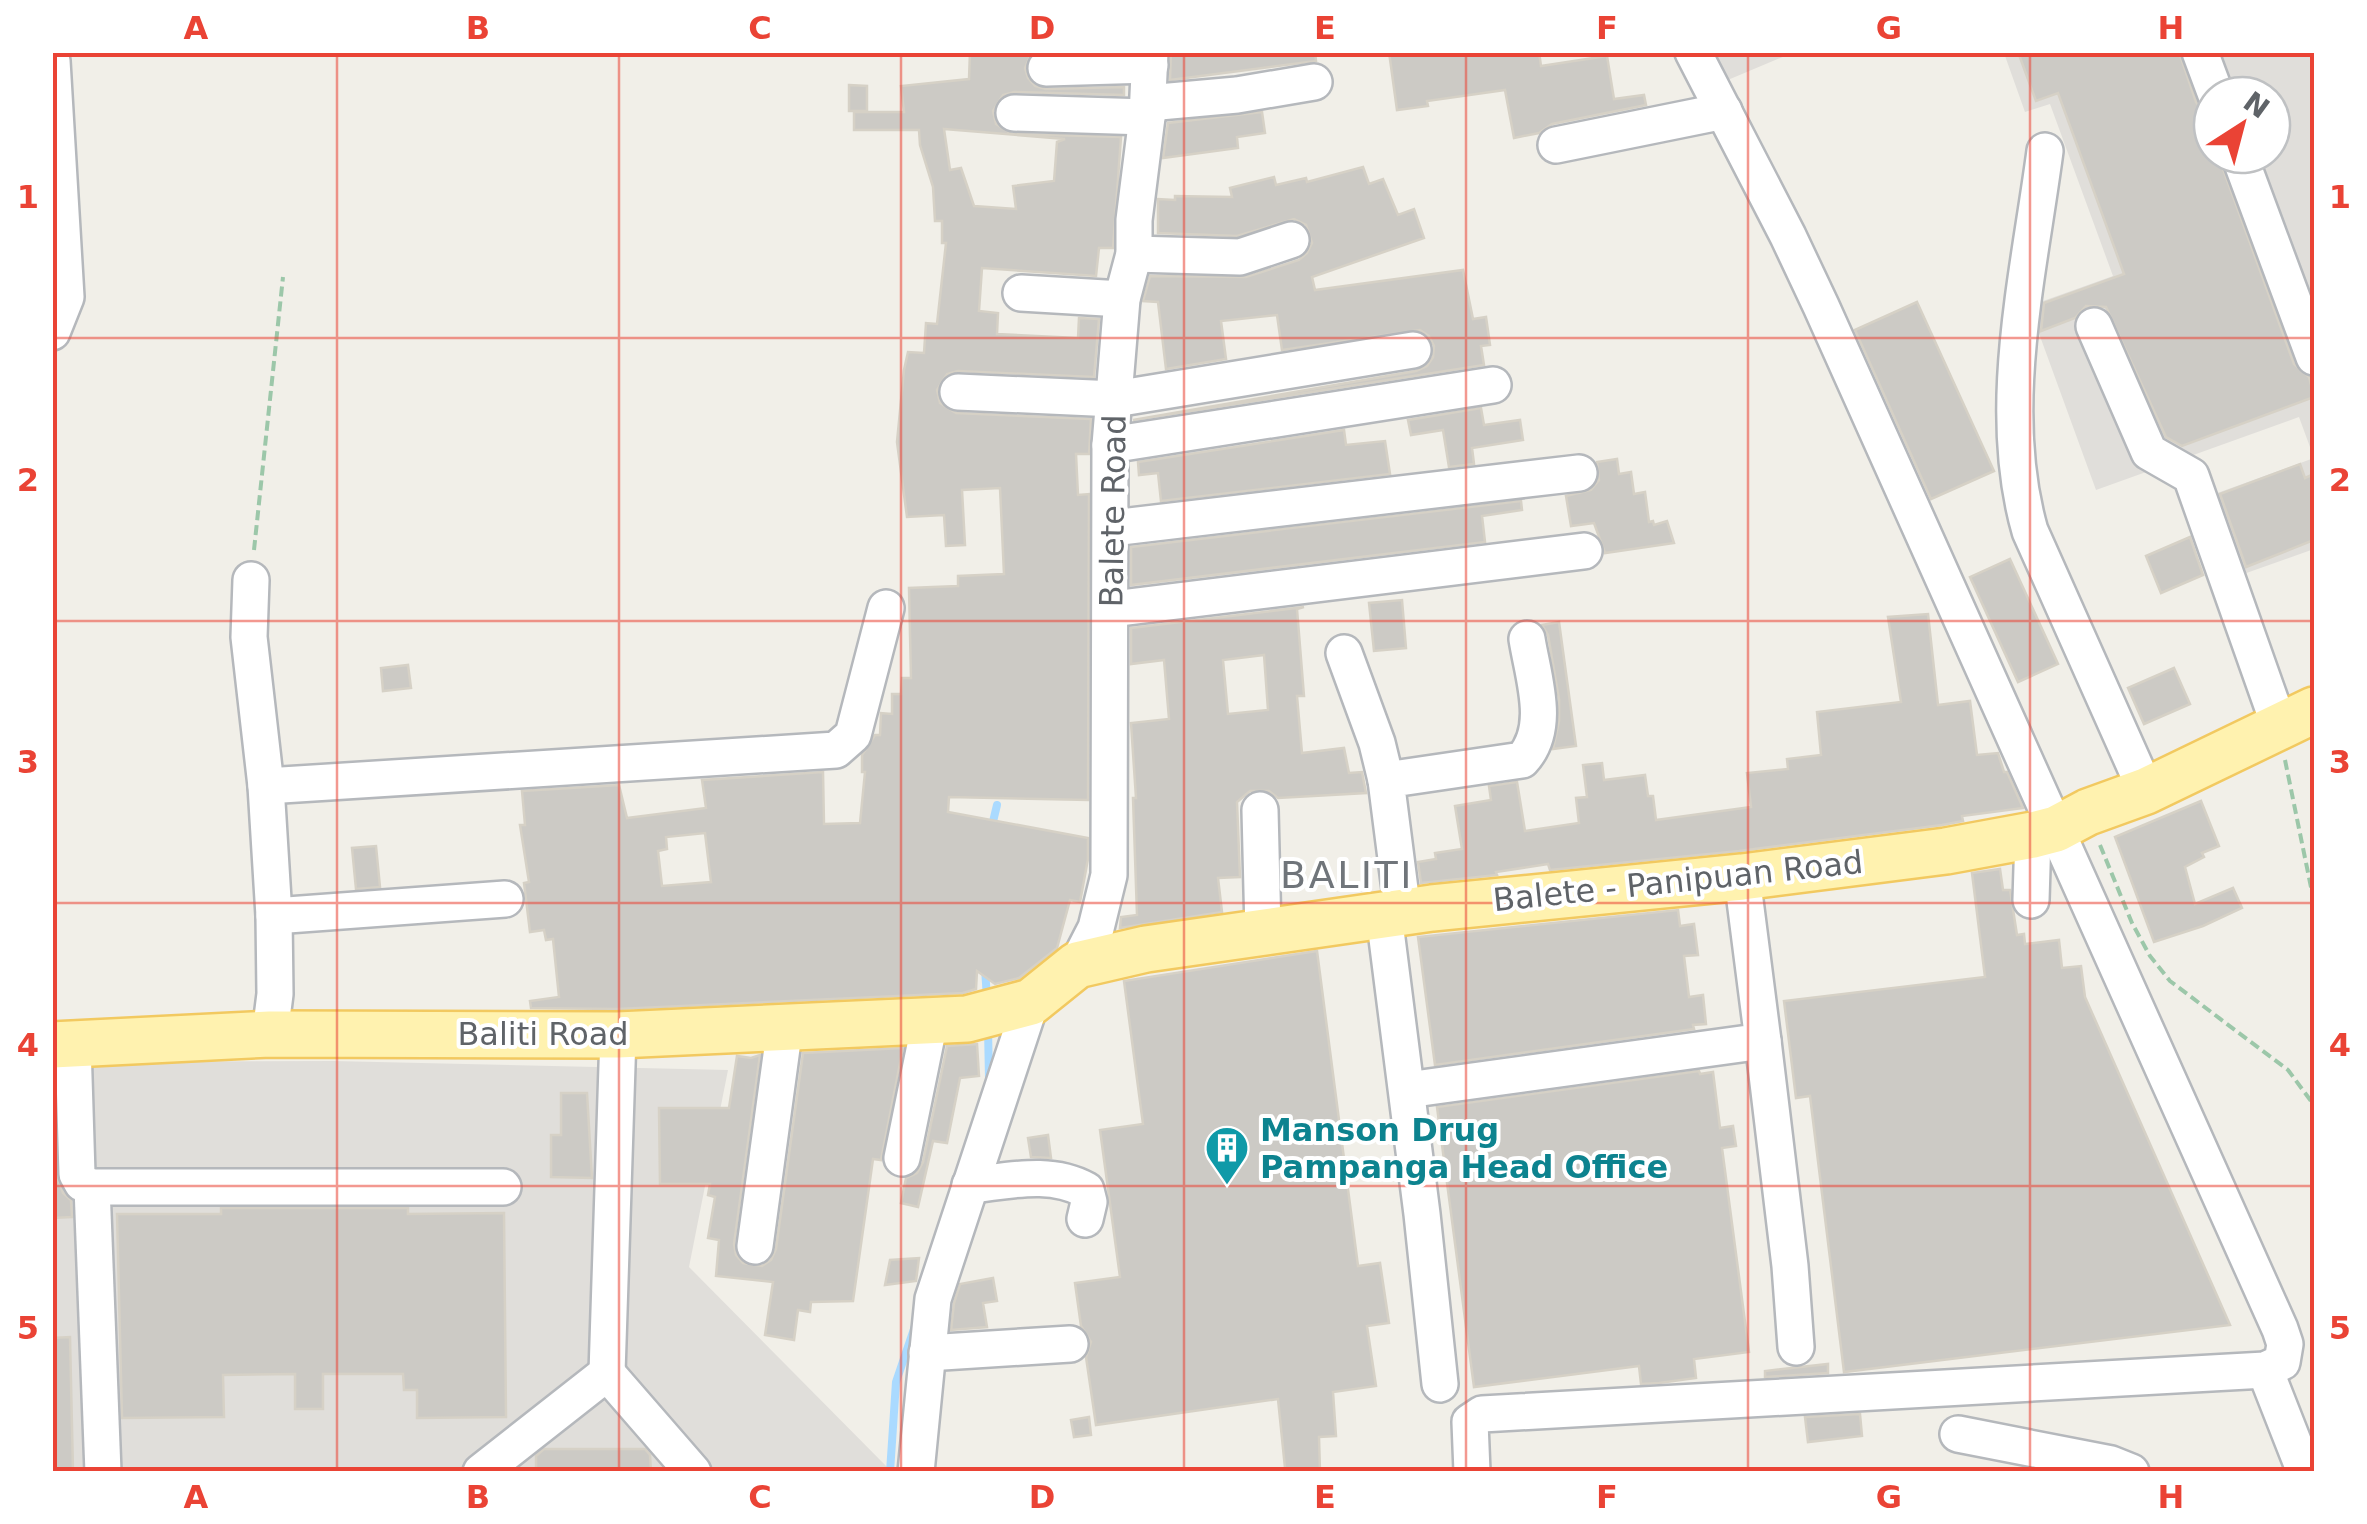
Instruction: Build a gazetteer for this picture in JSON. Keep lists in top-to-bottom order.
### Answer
{
  "streets": {
    "main road": ["Balete - Panipuan Road", "Baliti Road"],
    "street": ["Balete Road"]
  },
  "crossings": [
    ["Balete Road", "Balete - Panipuan Road"],
    ["Balete - Panipuan Road", "Baliti Road"]
  ],
  "districts": ["BALITI"],
  "places": {
    "building": ["Manson Drug Pampanga Head Office"]
  },
  "north": "top right",
  "grid": {
    "columns": [
      "A",
      "B",
      "C",
      "D",
      "E",
      "F",
      "G",
      "H"
    ],
    "rows": [
      "1",
      "2",
      "3",
      "4",
      "5"
    ]
  }
}
